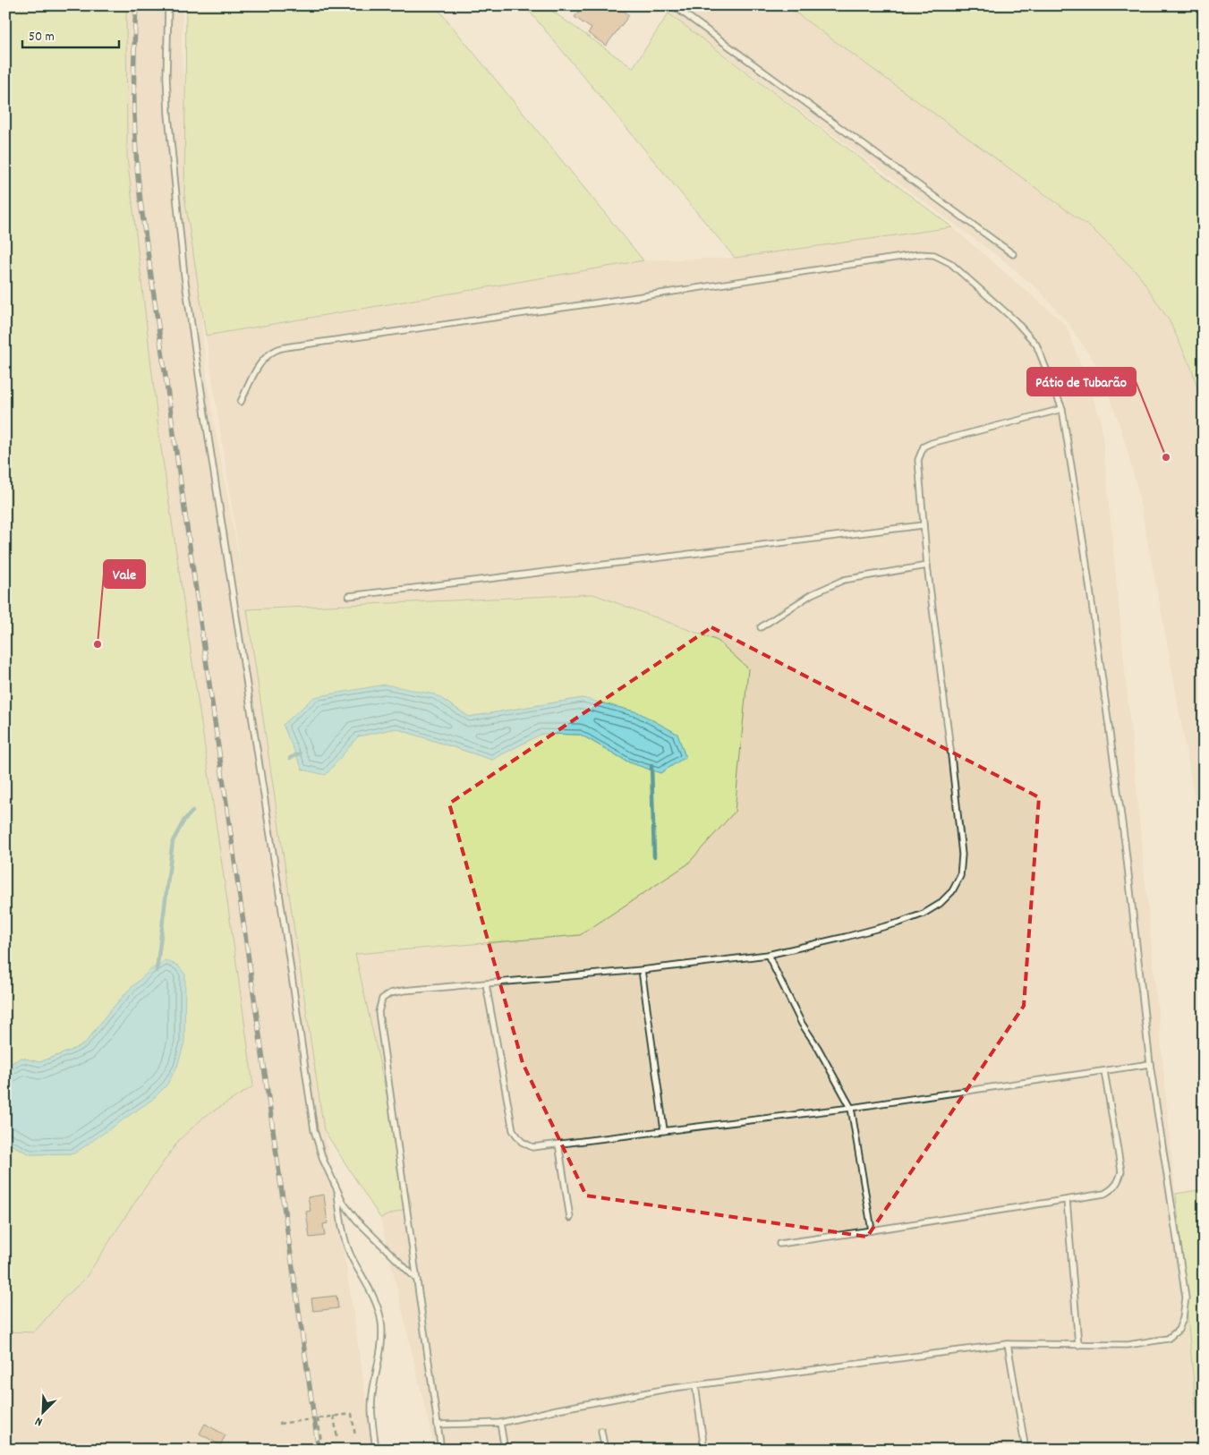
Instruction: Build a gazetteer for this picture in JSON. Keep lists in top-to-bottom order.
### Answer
{
  "places": ["Pátio de Tubarão", "Vale"],
  "scale_bar": "50 m",
  "north": "bottom left"
}
